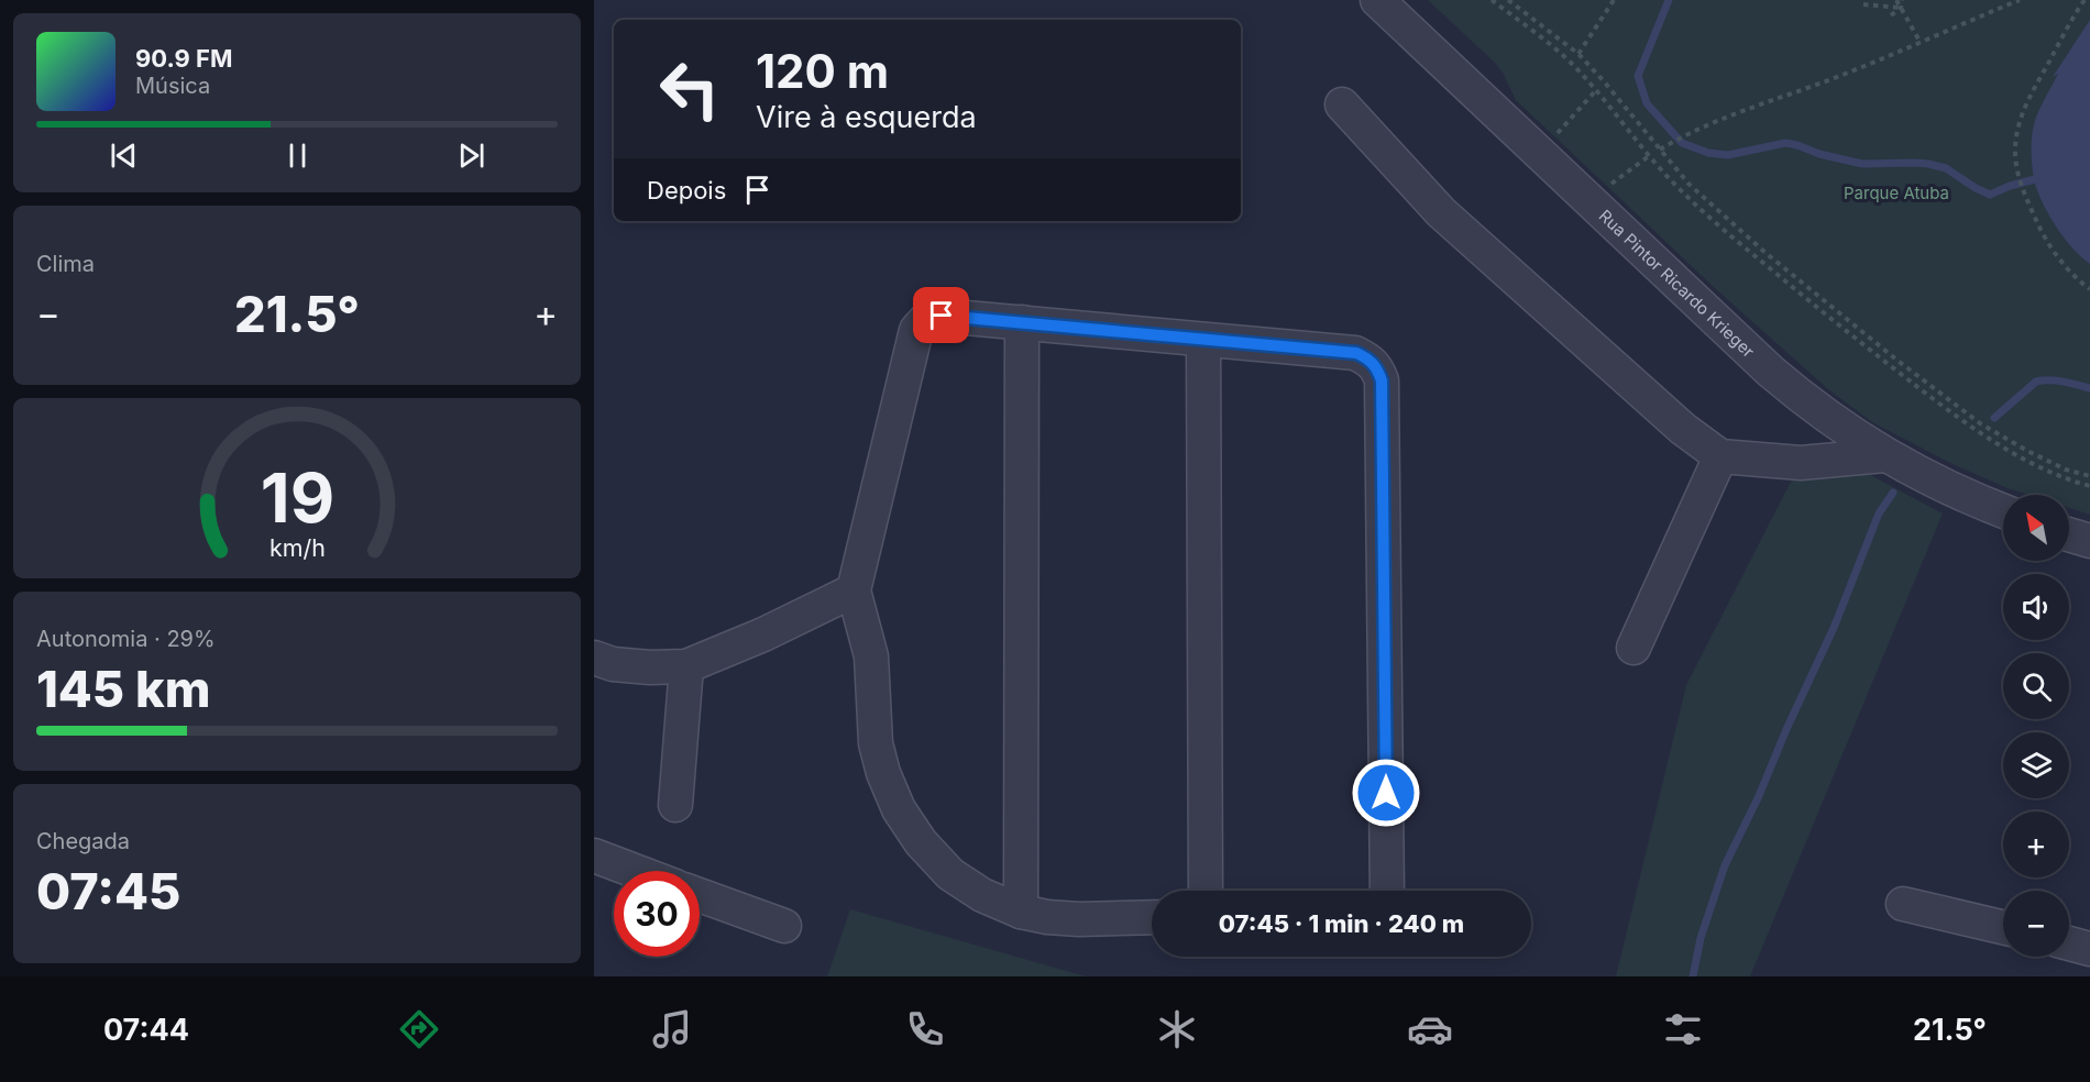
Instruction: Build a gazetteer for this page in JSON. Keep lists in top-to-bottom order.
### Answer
{
  "streets": {
    "street": ["Rua Pintor Ricardo Krieger"]
  },
  "parks": ["Parque Atuba"],
  "north": "top left",
  "page": {
    "turn": ["120 m", "Vire à esquerda"],
    "song": ["90.9 FM", "Música"],
    "then": "Depois",
    "tile": [
      "Clima",
      ["Autonomia · 29%", "145 km"],
      ["Chegada", "07:45"]
    ],
    "heat": ["−", "21.5°", "+"],
    "map_buttons": ["+", "−"],
    "limit": "30",
    "trip": "07:45 · 1 min · 240 m",
    "tabs": ["07:44", "21.5°"],
    "gauge": ["19", "km/h"]
  }
}
